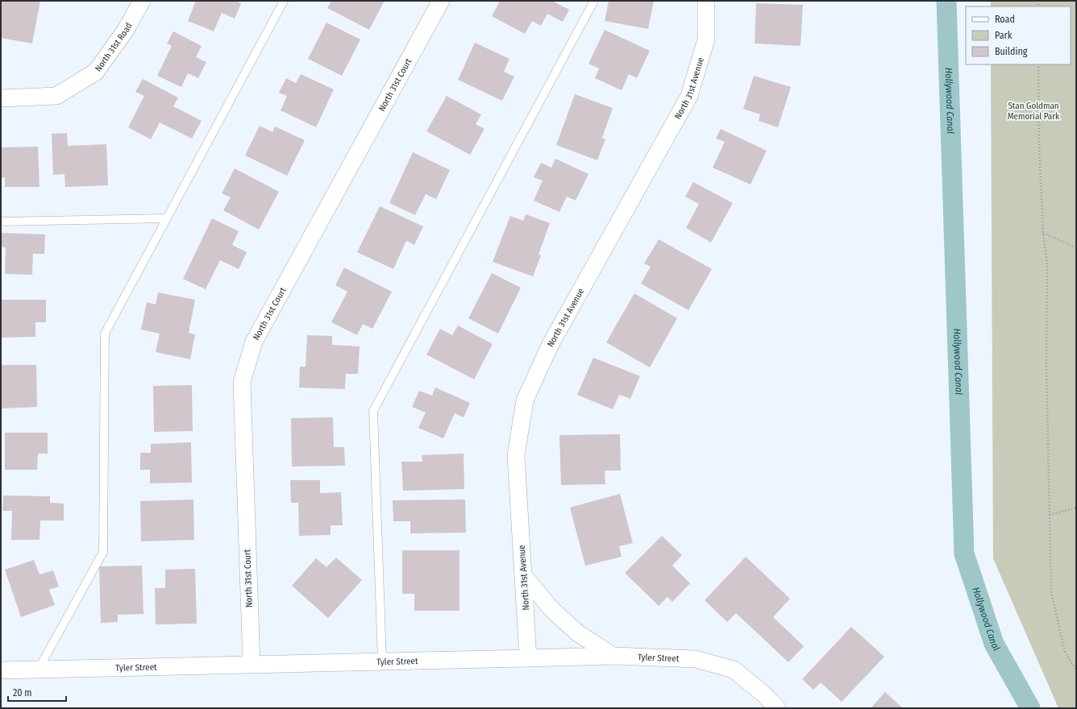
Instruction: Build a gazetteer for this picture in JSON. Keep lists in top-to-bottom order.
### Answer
{
  "streets": {
    "street": [
      "North 31st Road",
      "North 31st Court",
      "North 31st Avenue",
      "Tyler Street"
    ]
  },
  "crossings": [
    ["North 31st Court", "Tyler Street"],
    ["North 31st Avenue", "Tyler Street"]
  ],
  "water": ["Hollywood Canal"],
  "parks": ["Stan Goldman Memorial Park"],
  "legend": ["Road", "Park", "Building"],
  "scale_bar": "20 m"
}
